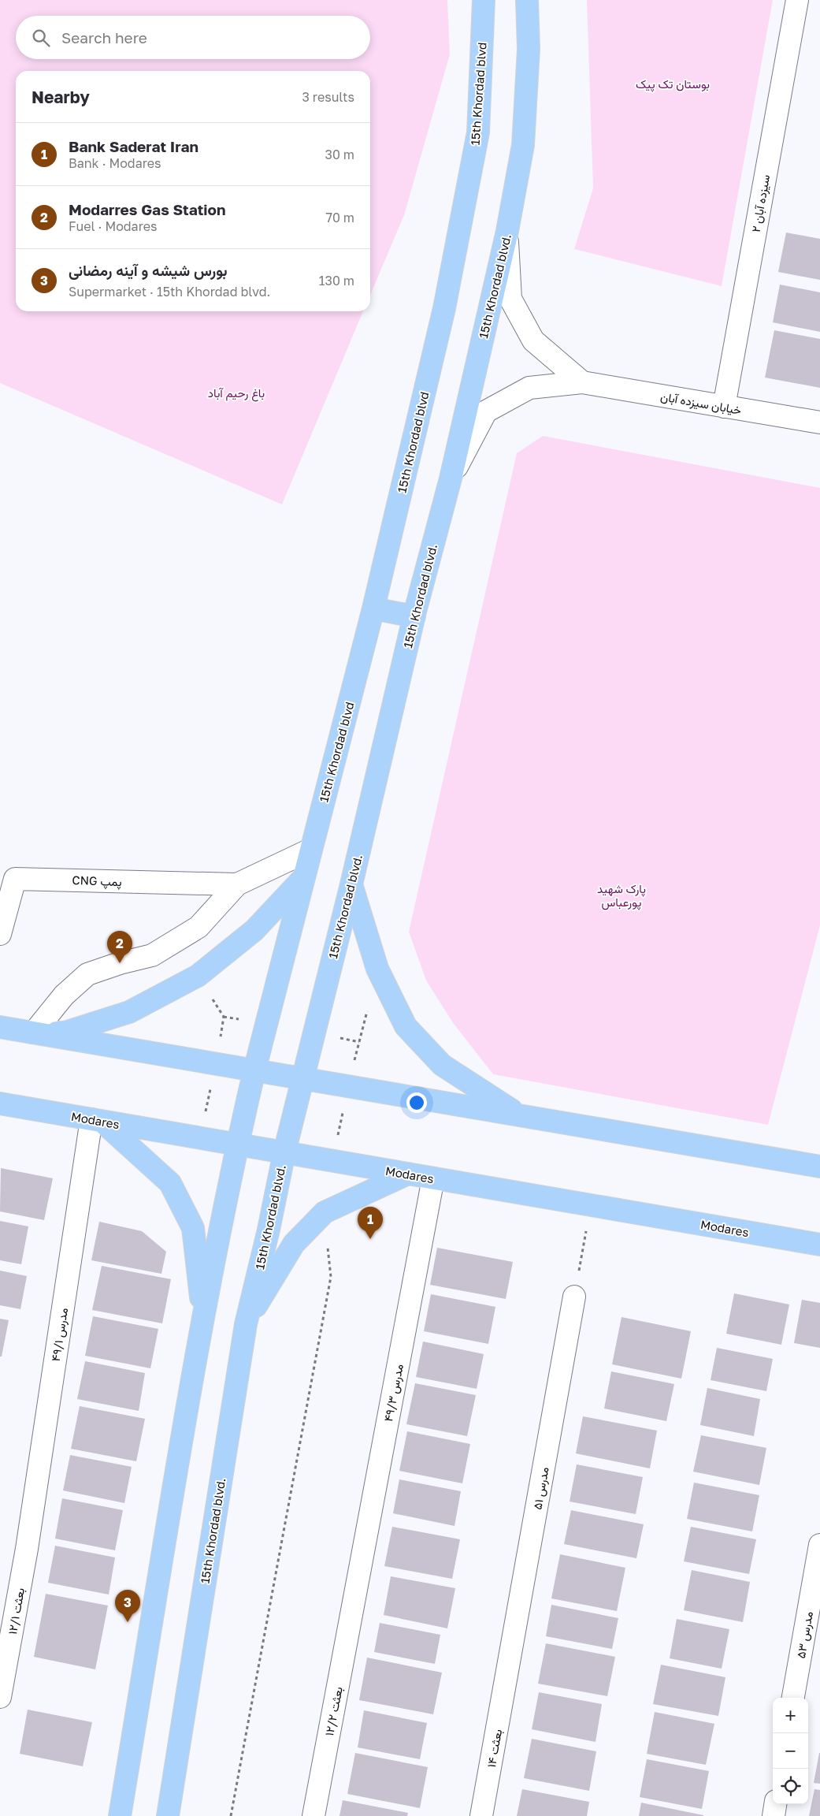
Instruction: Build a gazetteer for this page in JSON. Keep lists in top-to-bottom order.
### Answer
{
  "streets": {
    "main road": ["15th Khordad blvd", "15th Khordad blvd.", "Modares"],
    "street": [
      "سیزده آبان ۲",
      "خیابان سیزده آبان",
      "CNG پمپ",
      "مدرس ۴۹/۱",
      "مدرس ۴۹/۳",
      "مدرس ۵۱",
      "بعثت ۱۲/۱",
      "مدرس ۵۳",
      "بعثت ۱۲/۲",
      "بعثت ۱۴"
    ]
  },
  "crossings": [
    ["سیزده آبان ۲", "خیابان سیزده آبان"],
    ["15th Khordad blvd.", "خیابان سیزده آبان"],
    ["15th Khordad blvd.", "Modares"],
    ["Modares", "مدرس ۴۹/۱"],
    ["Modares", "مدرس ۴۹/۳"],
    ["مدرس ۴۹/۱", "بعثت ۱۲/۱"],
    ["مدرس ۴۹/۳", "بعثت ۱۲/۲"],
    ["مدرس ۵۱", "بعثت ۱۴"]
  ],
  "parks": ["بوستان تک پیک", "باغ رحیم آباد", "پارک شهید پورعباس"],
  "page": {
    "search": "Search here",
    "heading": ["Nearby", "3 results"],
    "list": [
      {
        "mark": "1",
        "name": "Bank Saderat Iran",
        "note": "Bank · Modares",
        "value": "30 m"
      },
      {
        "mark": "2",
        "name": "Modarres Gas Station",
        "note": "Fuel · Modares",
        "value": "70 m"
      },
      {
        "mark": "3",
        "name": "بورس شیشه و آینه رمضانی",
        "note": "Supermarket · 15th Khordad blvd.",
        "value": "130 m"
      }
    ],
    "pins": ["2", "1", "3"],
    "map_buttons": ["+", "−"]
  }
}
